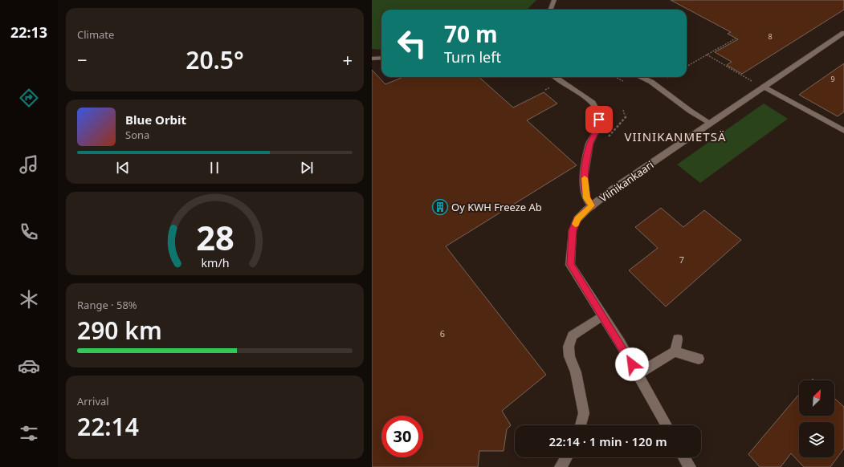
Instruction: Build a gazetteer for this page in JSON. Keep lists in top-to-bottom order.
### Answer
{
  "streets": {
    "street": ["Viinikankaari"]
  },
  "districts": ["VIINIKANMETSÄ"],
  "places": {
    "building": ["Oy KWH Freeze Ab"]
  },
  "house_numbers": [
    "8",
    "9",
    "7",
    "6"
  ],
  "north": "top right",
  "page": {
    "tabs": "22:13",
    "tile": [
      "Climate",
      ["Range · 58%", "290 km"],
      ["Arrival", "22:14"]
    ],
    "turn": ["70 m", "Turn left"],
    "heat": ["−", "20.5°", "+"],
    "song": ["Blue Orbit", "Sona"],
    "limit": "30",
    "trip": "22:14 · 1 min · 120 m",
    "gauge": ["28", "km/h"]
  }
}
